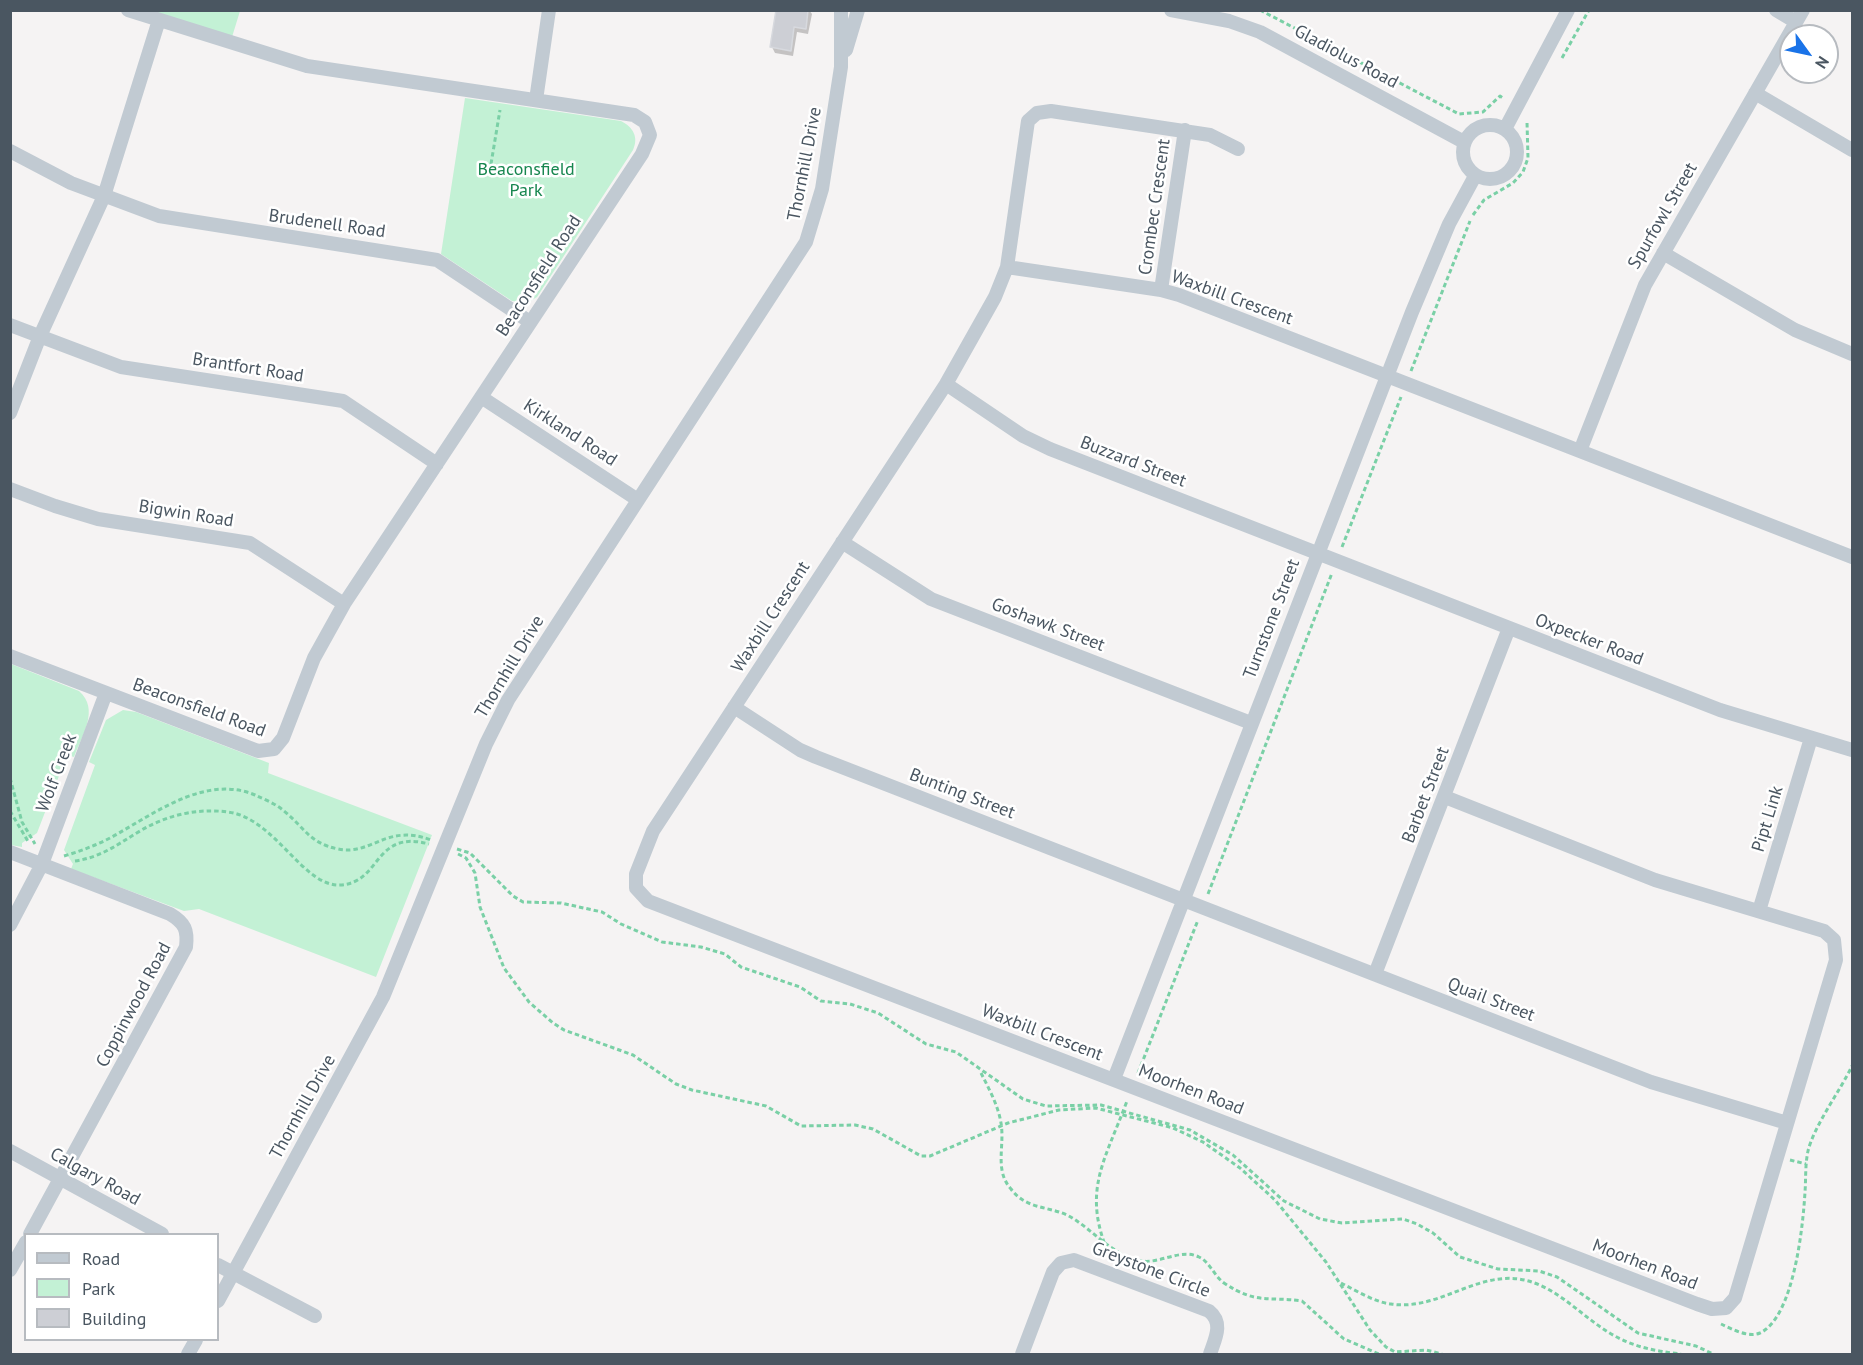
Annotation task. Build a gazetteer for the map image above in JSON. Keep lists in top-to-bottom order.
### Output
{
  "streets": {
    "street": [
      "Gladiolus Road",
      "Thornhill Drive",
      "Crombec Crescent",
      "Spurfowl Street",
      "Brudenell Road",
      "Beaconsfield Road",
      "Waxbill Crescent",
      "Brantfort Road",
      "Kirkland Road",
      "Buzzard Street",
      "Bigwin Road",
      "Turnstone Street",
      "Goshawk Street",
      "Oxpecker Road",
      "Wolf Creek",
      "Bunting Street",
      "Barbet Street",
      "Pipt Link",
      "Quail Street",
      "Coppinwood Road",
      "Moorhen Road",
      "Calgary Road",
      "Greystone Circle"
    ]
  },
  "crossings": [
    ["Gladiolus Road", "Turnstone Street"],
    ["Thornhill Drive", "Kirkland Road"],
    ["Crombec Crescent", "Waxbill Crescent"],
    ["Spurfowl Street", "Waxbill Crescent"],
    ["Brudenell Road", "Beaconsfield Road"],
    ["Beaconsfield Road", "Brantfort Road"],
    ["Beaconsfield Road", "Kirkland Road"],
    ["Beaconsfield Road", "Bigwin Road"],
    ["Beaconsfield Road", "Wolf Creek"],
    ["Waxbill Crescent", "Buzzard Street"],
    ["Waxbill Crescent", "Turnstone Street"],
    ["Waxbill Crescent", "Goshawk Street"],
    ["Waxbill Crescent", "Bunting Street"],
    ["Waxbill Crescent", "Moorhen Road"],
    ["Buzzard Street", "Turnstone Street"],
    ["Buzzard Street", "Oxpecker Road"],
    ["Turnstone Street", "Goshawk Street"],
    ["Turnstone Street", "Oxpecker Road"],
    ["Turnstone Street", "Bunting Street"],
    ["Turnstone Street", "Quail Street"],
    ["Turnstone Street", "Moorhen Road"],
    ["Oxpecker Road", "Barbet Street"],
    ["Oxpecker Road", "Pipt Link"],
    ["Wolf Creek", "Coppinwood Road"],
    ["Bunting Street", "Quail Street"],
    ["Barbet Street", "Quail Street"],
    ["Pipt Link", "Moorhen Road"],
    ["Quail Street", "Moorhen Road"],
    ["Coppinwood Road", "Calgary Road"]
  ],
  "parks": ["Beaconsfield Park"],
  "legend": ["Road", "Park", "Building"],
  "north": "bottom right"
}
